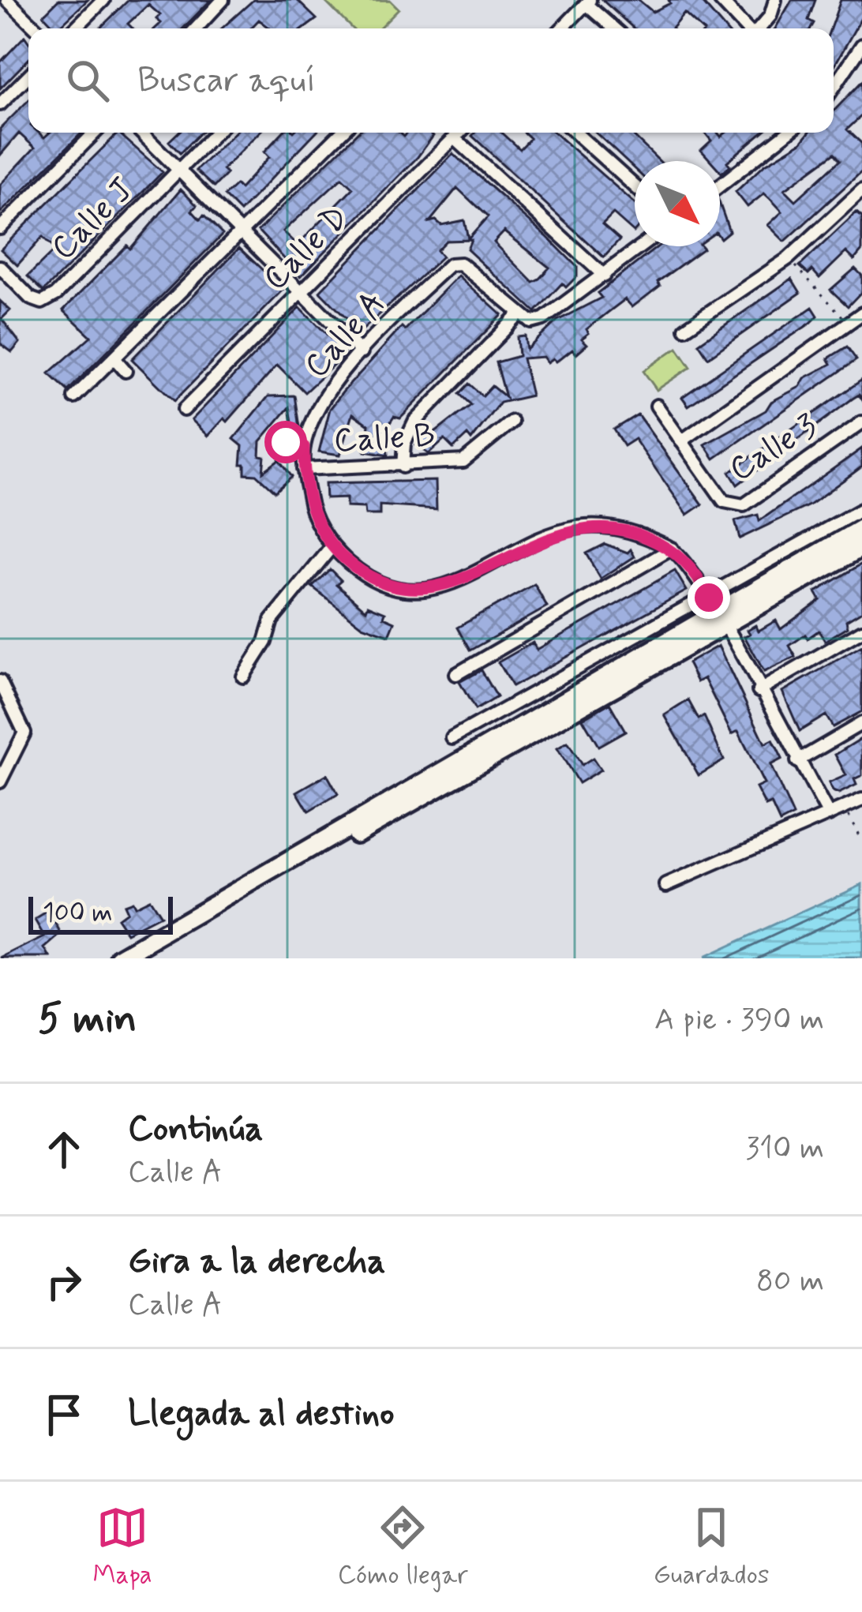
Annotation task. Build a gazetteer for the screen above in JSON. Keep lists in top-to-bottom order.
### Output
{
  "streets": {
    "street": [
      "Calle J",
      "Calle D",
      "Calle A",
      "Calle B",
      "Calle 3"
    ]
  },
  "crossings": [
    ["Calle A", "Calle B"]
  ],
  "scale_bar": "100 m",
  "north": "bottom right",
  "page": {
    "search": "Buscar aquí",
    "scale": "100 m",
    "heading": ["5 min", "A pie · 390 m"],
    "list": [
      ["Continúa", "Calle A", "310 m"],
      ["Gira a la derecha", "Calle A", "80 m"],
      "Llegada al destino"
    ],
    "nav": ["Mapa", "Cómo llegar", "Guardados"]
  }
}
